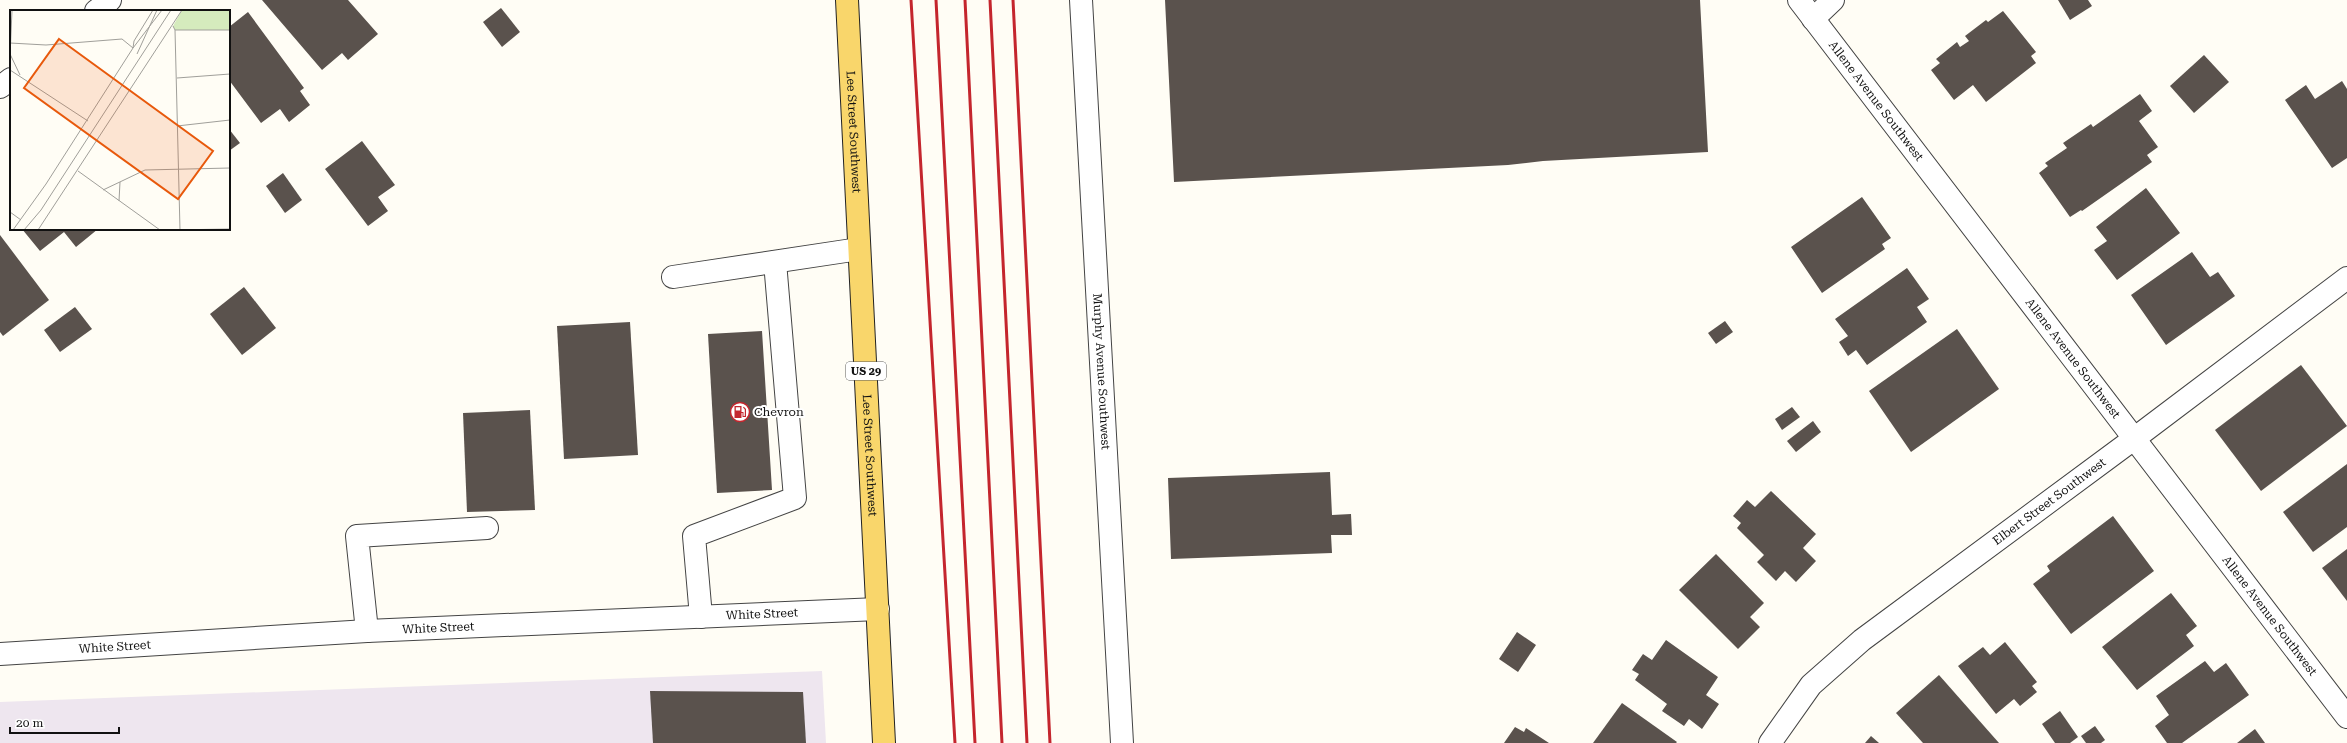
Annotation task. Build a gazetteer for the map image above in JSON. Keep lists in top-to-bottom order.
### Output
{
  "streets": {
    "main road": ["Lee Street Southwest", "US 29"],
    "street": [
      "Allene Avenue Southwest",
      "Murphy Avenue Southwest",
      "Elbert Street Southwest",
      "White Street"
    ]
  },
  "crossings": [
    ["Allene Avenue Southwest", "Elbert Street Southwest"],
    ["Lee Street Southwest", "White Street"]
  ],
  "places": {
    "fuel station": ["Chevron"]
  },
  "scale_bar": "20 m"
}
